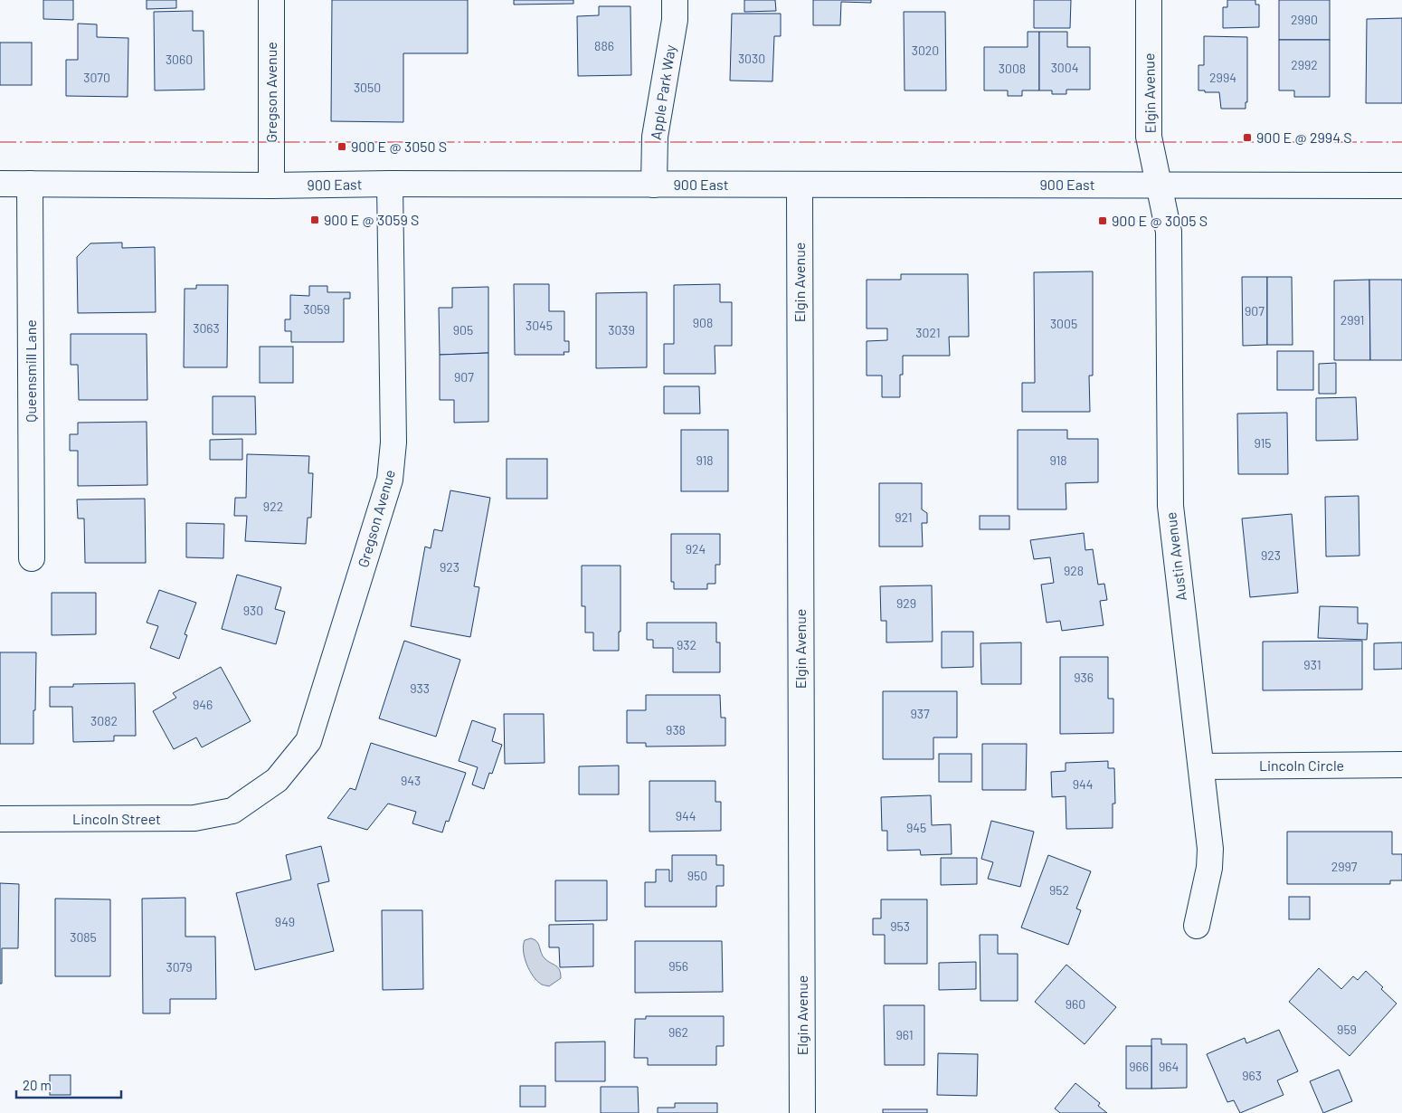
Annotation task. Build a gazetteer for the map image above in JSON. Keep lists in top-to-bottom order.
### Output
{
  "streets": {
    "street": [
      "Gregson Avenue",
      "Apple Park Way",
      "Elgin Avenue",
      "900 East",
      "Queensmill Lane",
      "Austin Avenue",
      "Lincoln Circle",
      "Lincoln Street"
    ]
  },
  "crossings": [
    ["Gregson Avenue", "900 East"],
    ["Gregson Avenue", "Lincoln Street"],
    ["Apple Park Way", "900 East"],
    ["Elgin Avenue", "900 East"],
    ["Elgin Avenue", "Austin Avenue"],
    ["900 East", "Queensmill Lane"],
    ["900 East", "Austin Avenue"],
    ["Austin Avenue", "Lincoln Circle"]
  ],
  "places": {
    "transit": [
      "900 E @ 2994 S",
      "900 E @ 3050 S",
      "900 E @ 3059 S",
      "900 E @ 3005 S"
    ]
  },
  "house_numbers": [
    "2990",
    "886",
    "3020",
    "3030",
    "3060",
    "2992",
    "3004",
    "3008",
    "3070",
    "2994",
    "3050",
    "3059",
    "907",
    "2991",
    "908",
    "3005",
    "3045",
    "3063",
    "905",
    "3039",
    "3021",
    "907",
    "915",
    "918",
    "918",
    "922",
    "921",
    "924",
    "923",
    "923",
    "928",
    "929",
    "930",
    "932",
    "931",
    "936",
    "933",
    "946",
    "937",
    "3082",
    "938",
    "943",
    "944",
    "944",
    "945",
    "2997",
    "950",
    "952",
    "949",
    "953",
    "3085",
    "956",
    "3079",
    "960",
    "959",
    "962",
    "961",
    "966",
    "964",
    "963"
  ],
  "scale_bar": "20 m"
}
